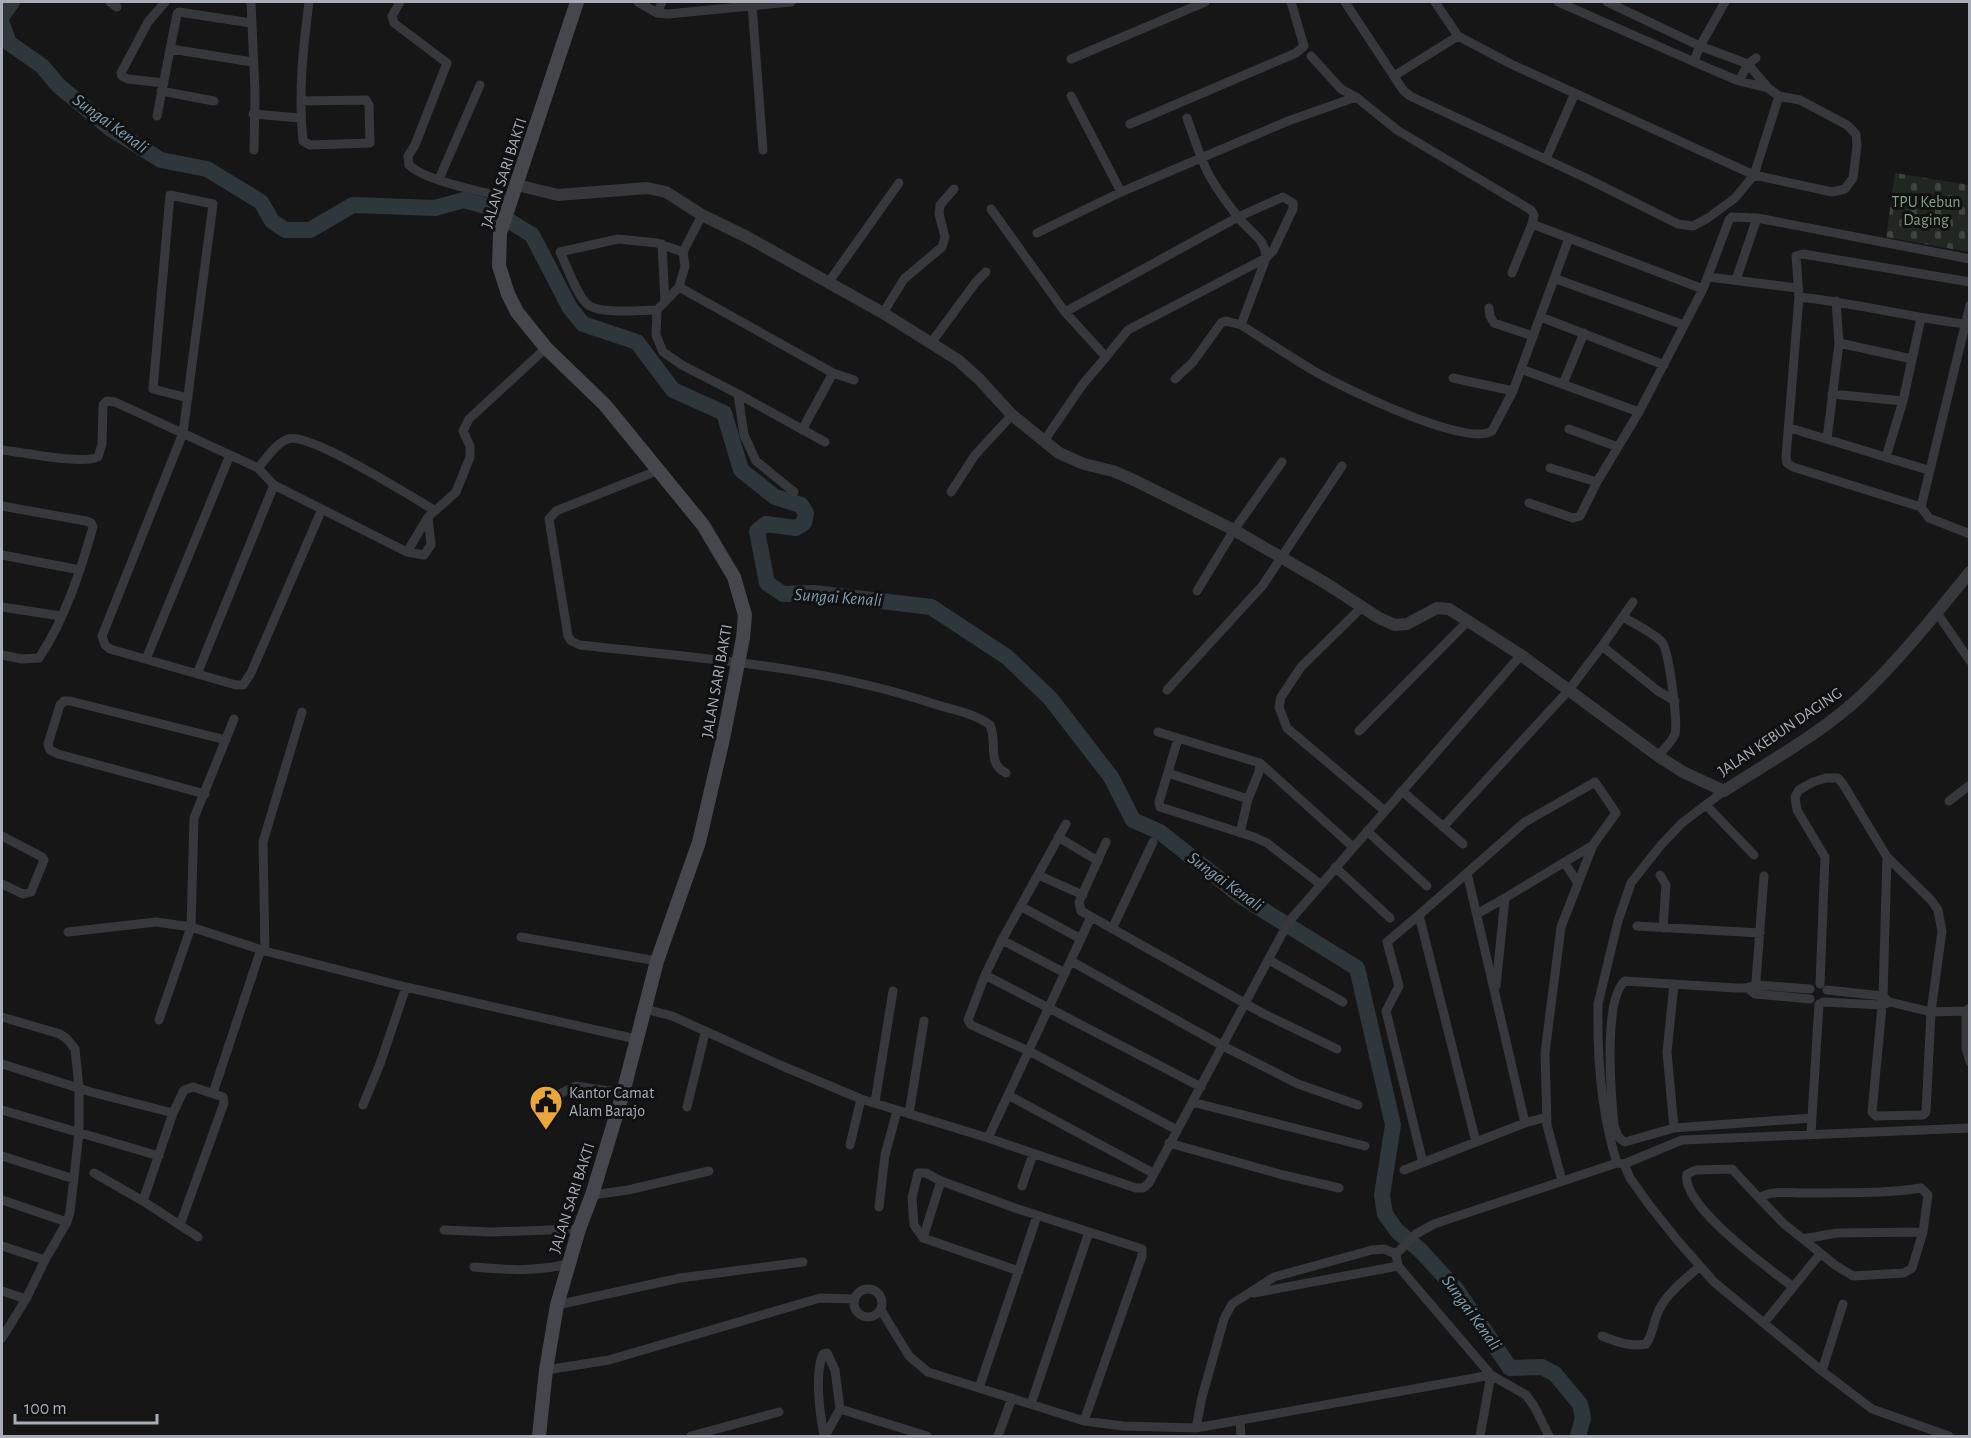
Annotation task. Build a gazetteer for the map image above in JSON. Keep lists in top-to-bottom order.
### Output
{
  "streets": {
    "main road": ["JALAN SARI BAKTI"],
    "street": ["JALAN KEBUN DAGING"]
  },
  "water": ["Sungai Kenali"],
  "parks": ["TPU Kebun Daging"],
  "places": {
    "public building": ["Kantor Camat Alam Barajo"]
  },
  "scale_bar": "100 m"
}
